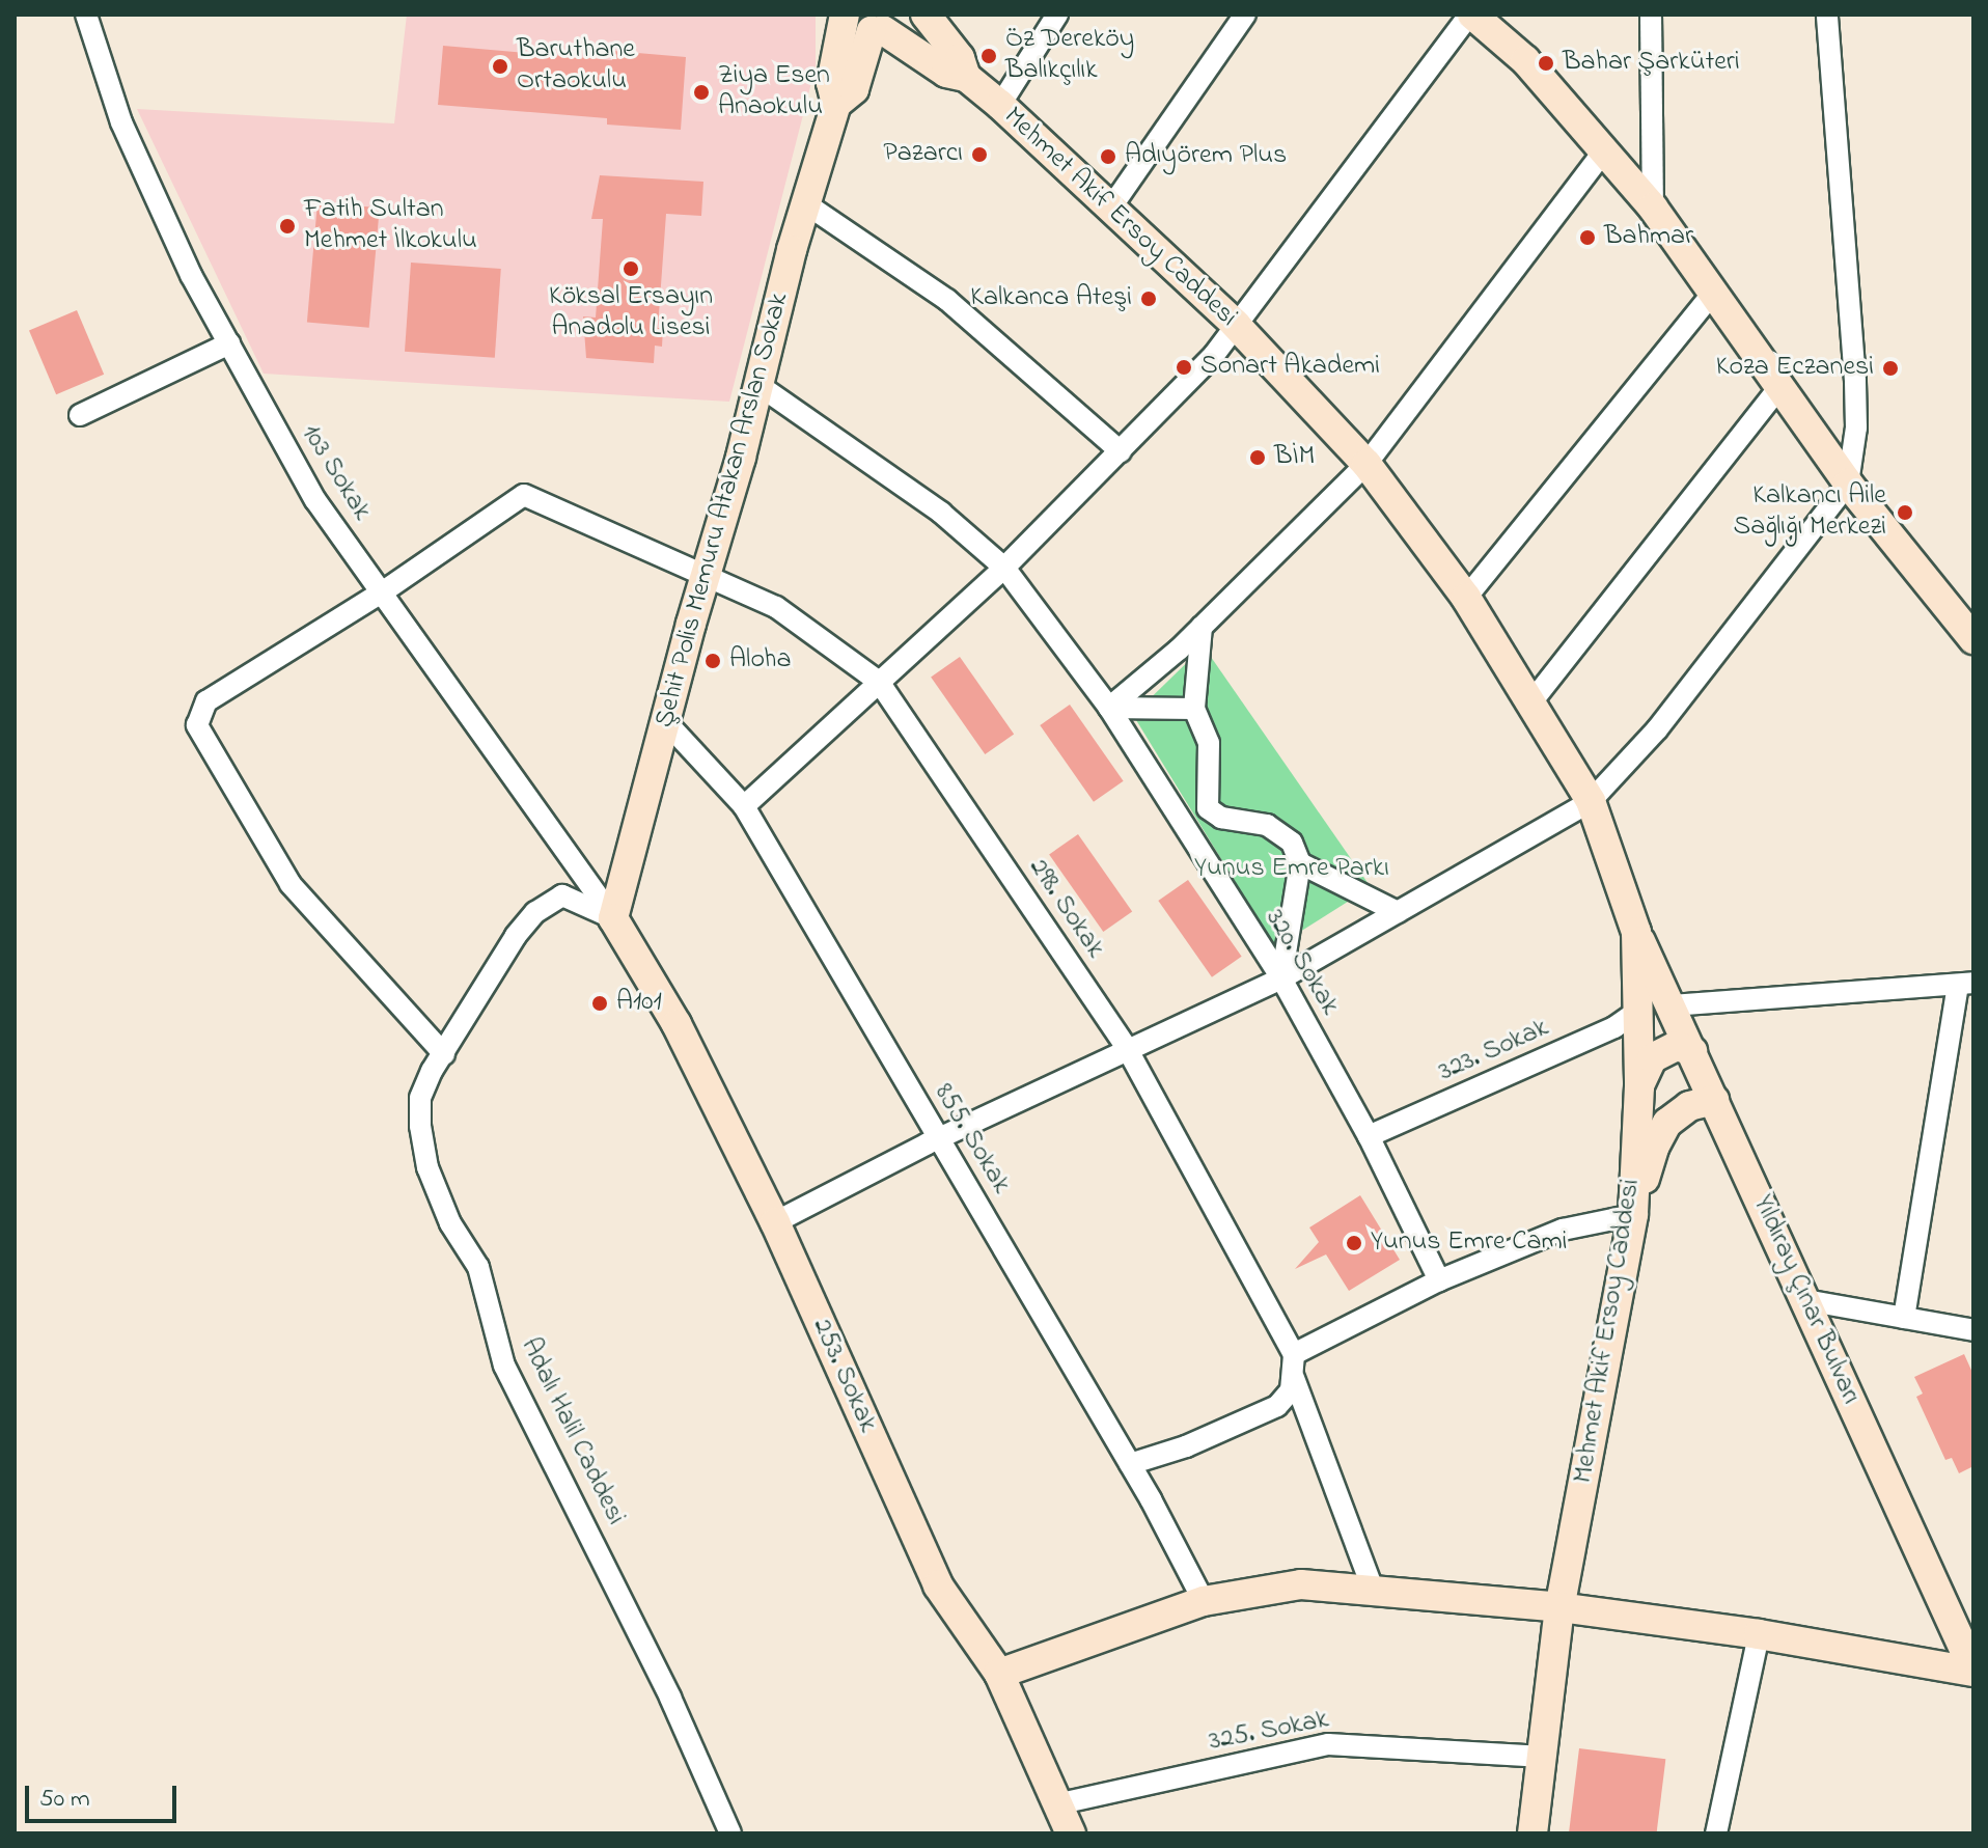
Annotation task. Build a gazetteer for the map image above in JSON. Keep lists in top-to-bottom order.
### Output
{
  "streets": {
    "street": [
      "Mehmet Akif Ersoy Caddesi",
      "103 Sokak",
      "Şehit Polis Memuru Atakan Arslan Sokak",
      "298. Sokak",
      "320. Sokak",
      "323. Sokak",
      "855. Sokak",
      "Yıldıray Çınar Bulvarı",
      "253. Sokak",
      "Adalı Halil Caddesi",
      "325. Sokak"
    ]
  },
  "crossings": [
    ["Mehmet Akif Ersoy Caddesi", "323. Sokak"],
    ["Mehmet Akif Ersoy Caddesi", "Yıldıray Çınar Bulvarı"],
    ["Mehmet Akif Ersoy Caddesi", "325. Sokak"],
    ["103 Sokak", "Şehit Polis Memuru Atakan Arslan Sokak"],
    ["103 Sokak", "298. Sokak"],
    ["103 Sokak", "253. Sokak"],
    ["103 Sokak", "Adalı Halil Caddesi"],
    ["Şehit Polis Memuru Atakan Arslan Sokak", "298. Sokak"],
    ["Şehit Polis Memuru Atakan Arslan Sokak", "320. Sokak"],
    ["Şehit Polis Memuru Atakan Arslan Sokak", "855. Sokak"],
    ["Şehit Polis Memuru Atakan Arslan Sokak", "253. Sokak"],
    ["Şehit Polis Memuru Atakan Arslan Sokak", "Adalı Halil Caddesi"],
    ["320. Sokak", "323. Sokak"],
    ["253. Sokak", "Adalı Halil Caddesi"],
    ["253. Sokak", "325. Sokak"]
  ],
  "parks": ["Yunus Emre Parkı"],
  "places": [
    "Öz Dereköy Balıkçılık",
    "Bahar Şarküteri",
    "Baruthane Ortaokulu",
    "Ziya Esen Anaokulu",
    "Pazarcı",
    "Adıyörem Plus",
    "Fatih Sultan Mehmet İlkokulu",
    "Bahmar",
    "Köksal Ersayın Anadolu Lisesi",
    "Kalkanca Ateşi",
    "Sonart Akademi",
    "Koza Eczanesi",
    "BİM",
    "Kalkancı Aile Sağlığı Merkezi",
    "Aloha",
    "A101",
    "Yunus Emre Cami"
  ],
  "scale_bar": "50 m"
}
